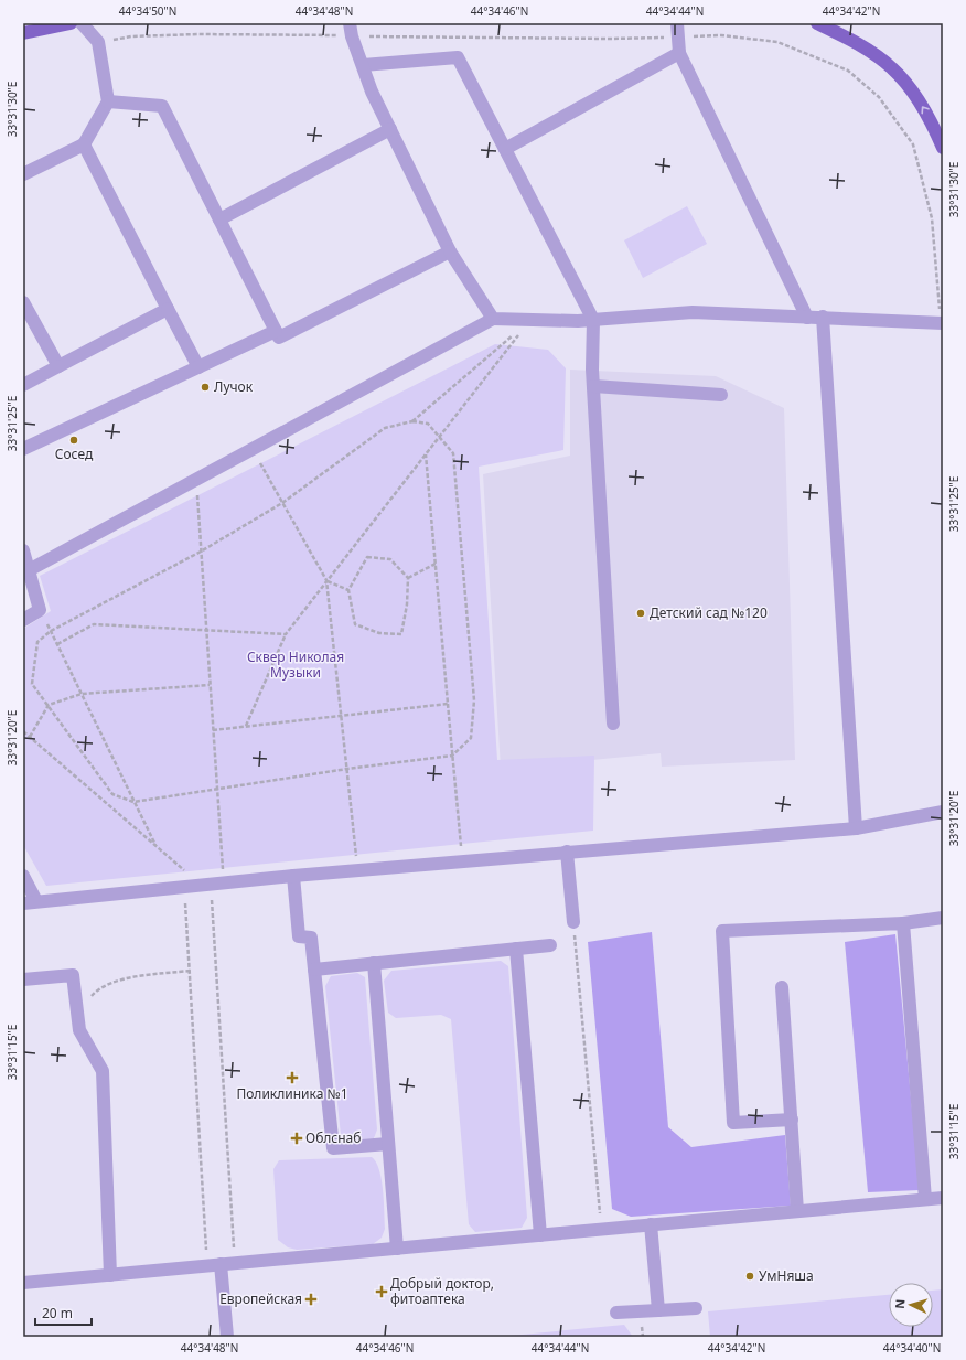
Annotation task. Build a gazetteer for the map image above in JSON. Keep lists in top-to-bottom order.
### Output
{
  "parks": ["Сквер Николая Музыки"],
  "places": {
    "other": [
      "Лучок",
      "Сосед",
      "Детский сад №120",
      "УмНяша"
    ],
    "health": [
      "Поликлиника №1",
      "Облснаб",
      "Добрый доктор, фитоаптека",
      "Европейская"
    ]
  },
  "scale_bar": "20 m",
  "north": "left",
  "coordinates": [
    "44°34'50\"N",
    "44°34'48\"N",
    "44°34'46\"N",
    "44°34'44\"N",
    "44°34'42\"N",
    "33°31'30\"E",
    "33°31'25\"E",
    "33°31'20\"E",
    "33°31'15\"E",
    "44°34'40\"N"
  ]
}
